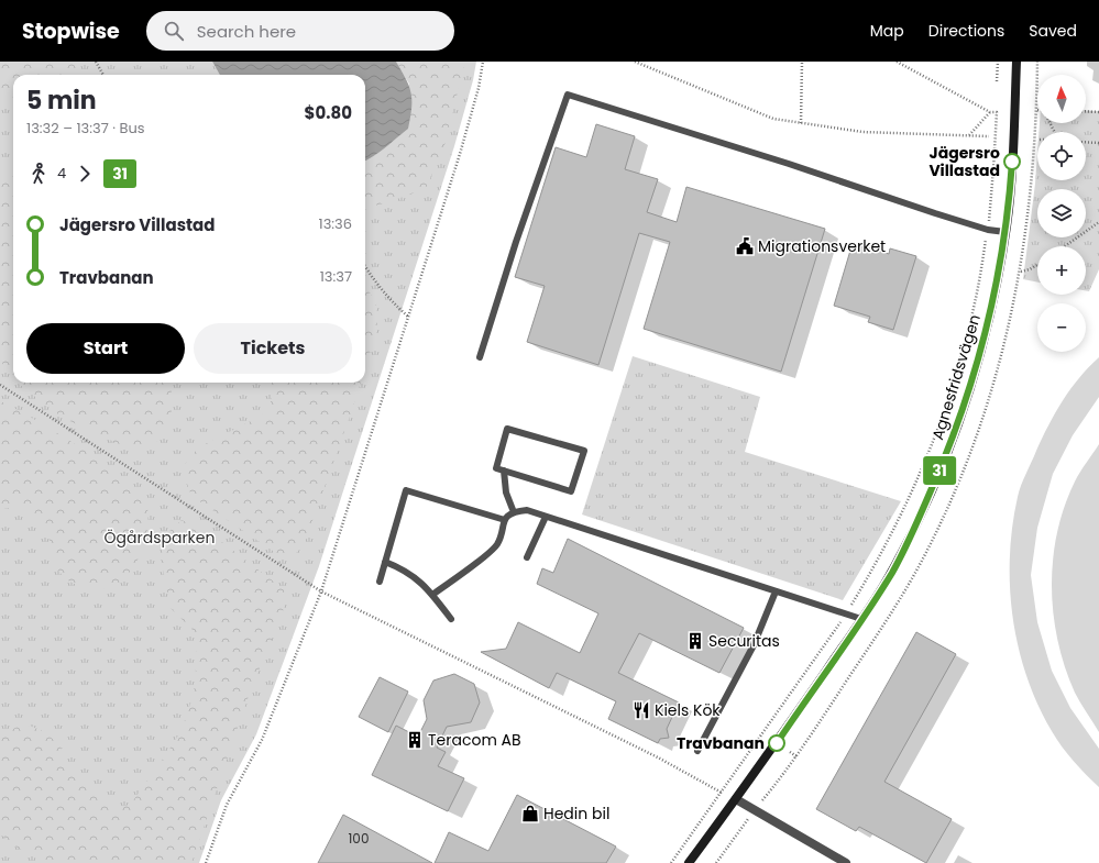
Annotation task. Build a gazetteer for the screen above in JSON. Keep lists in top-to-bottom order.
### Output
{
  "streets": {
    "main road": ["Agnesfridsvägen"]
  },
  "parks": ["Ögårdsparken"],
  "places": {
    "other": ["Jägersro Villastad", "Travbanan"],
    "public building": ["Migrationsverket"],
    "building": ["Securitas", "Teracom AB"],
    "restaurant": ["Kiels Kök"],
    "shop": ["Hedin bil"]
  },
  "lines": ["bus line 31"],
  "house_numbers": ["100"],
  "north": "top",
  "page": {
    "header": "Stopwise",
    "search": "Search here",
    "nav": ["Map", "Directions", "Saved"],
    "on_map": "31",
    "map_buttons": ["+", "−"],
    "heading": ["5 min", "13:32 – 13:37 · Bus", "$0.80"],
    "legs": ["4", "31"],
    "list": [
      {
        "name": "Jägersro Villastad",
        "value": "13:36"
      },
      {
        "name": "Travbanan",
        "value": "13:37"
      }
    ],
    "buttons": ["Start", "Tickets"]
  }
}
